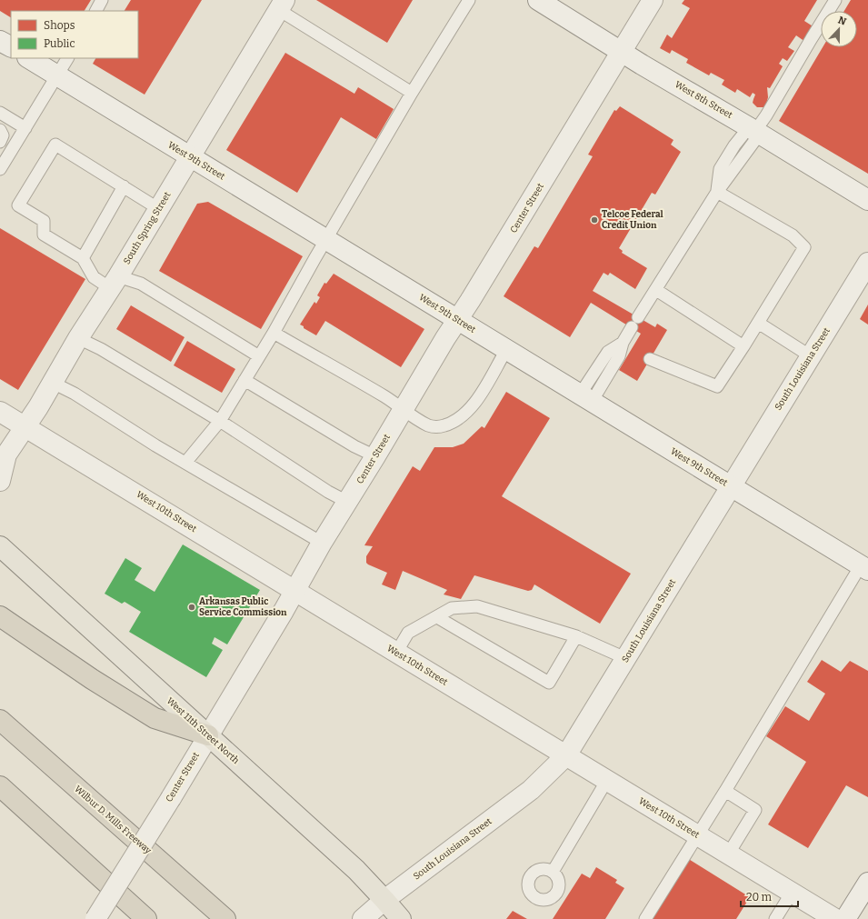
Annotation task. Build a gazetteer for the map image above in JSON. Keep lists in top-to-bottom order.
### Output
{
  "streets": {
    "highway": ["Wilbur D. Mills Freeway"],
    "main road": ["West 11th Street North"],
    "street": [
      "West 8th Street",
      "West 9th Street",
      "Center Street",
      "South Spring Street",
      "South Louisiana Street",
      "West 10th Street"
    ]
  },
  "crossings": [
    ["West 8th Street", "Center Street"],
    ["West 9th Street", "Center Street"],
    ["West 9th Street", "South Spring Street"],
    ["West 9th Street", "South Louisiana Street"],
    ["Center Street", "West 10th Street"],
    ["Center Street", "West 11th Street North"],
    ["South Spring Street", "West 10th Street"],
    ["South Louisiana Street", "West 10th Street"],
    ["South Louisiana Street", "West 11th Street North"]
  ],
  "places": ["Telcoe Federal Credit Union", "Arkansas Public Service Commission"],
  "legend": ["Shops", "Public"],
  "scale_bar": "20 m",
  "north": "top"
}
